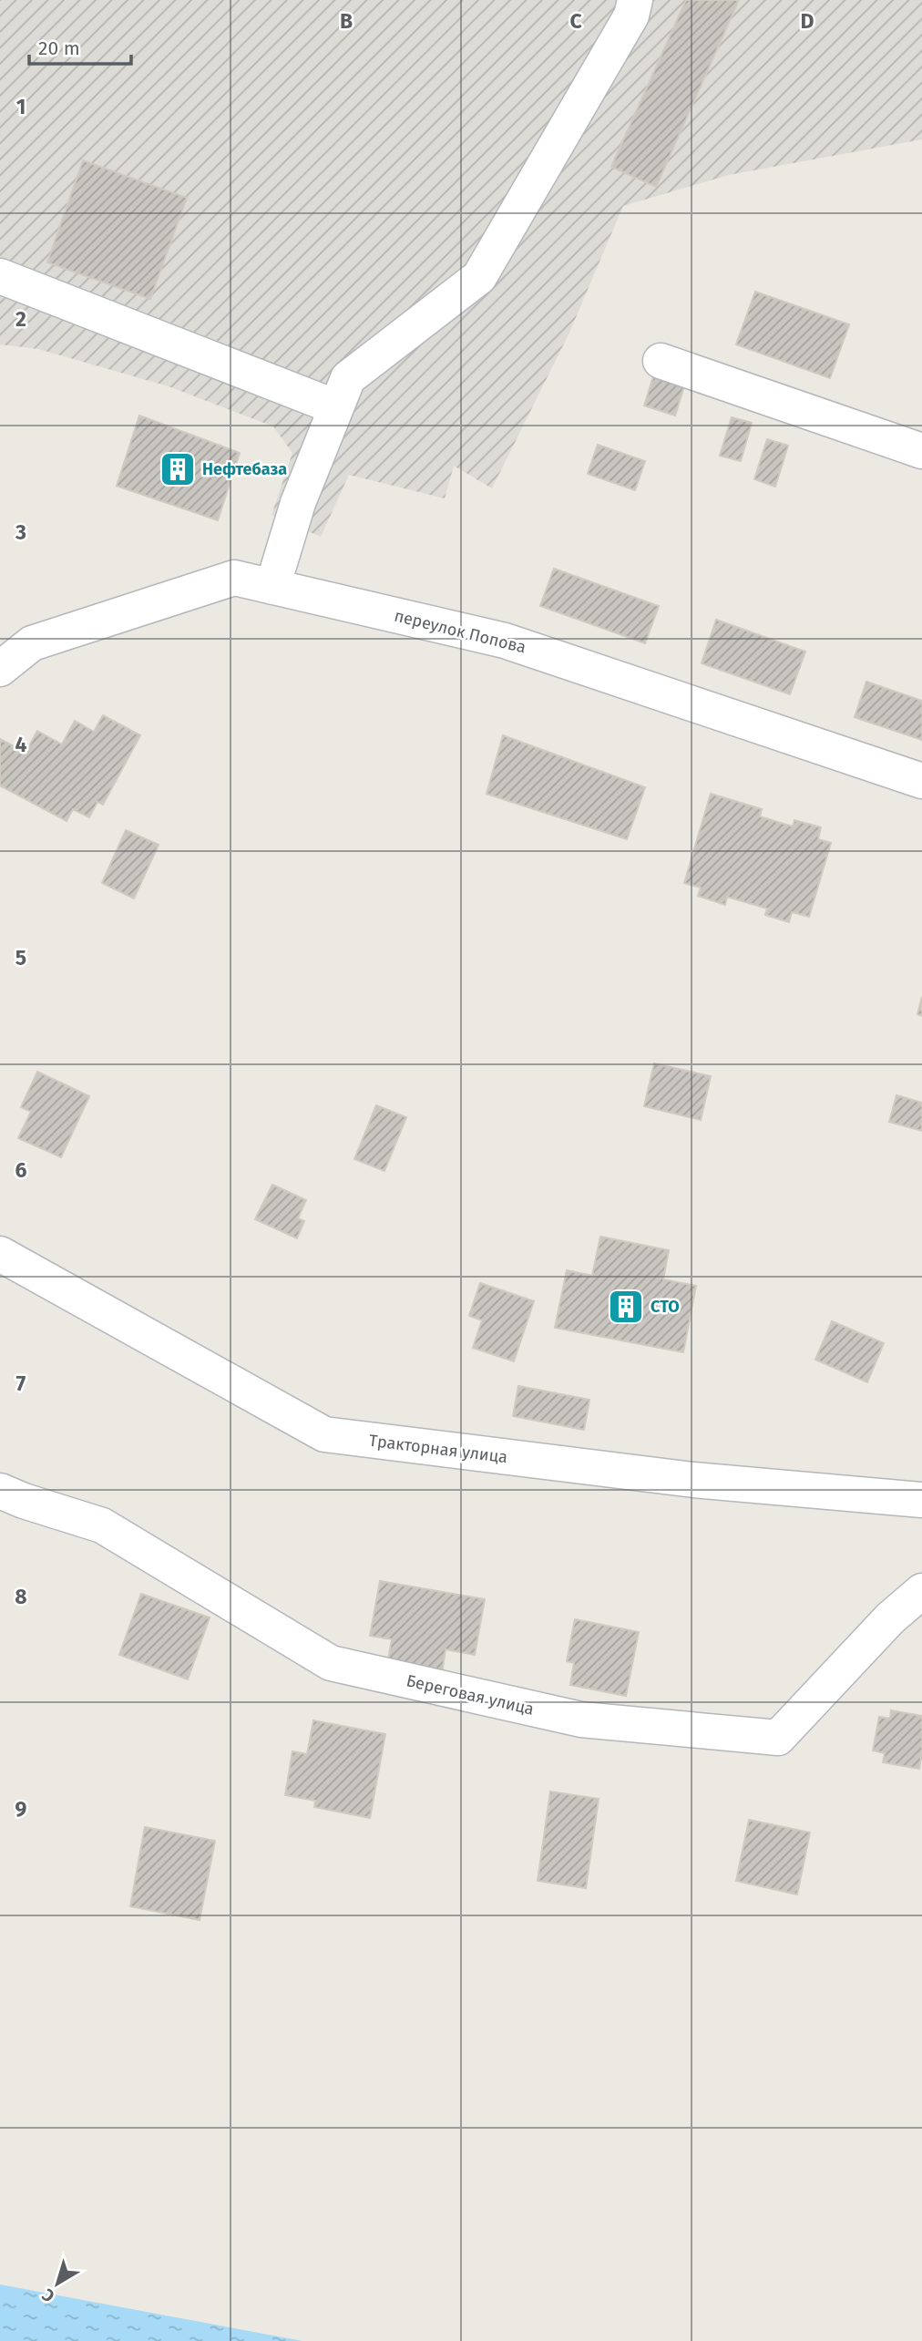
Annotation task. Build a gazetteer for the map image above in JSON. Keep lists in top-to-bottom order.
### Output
{
  "streets": {
    "street": ["переулок Попова", "Тракторная улица", "Береговая улица"]
  },
  "places": {
    "building": ["Нефтебаза", "СТО"]
  },
  "scale_bar": "20 m",
  "north": "bottom left",
  "grid": {
    "columns": ["B", "C", "D"],
    "rows": [
      "1",
      "2",
      "3",
      "4",
      "5",
      "6",
      "7",
      "8",
      "9"
    ]
  }
}
